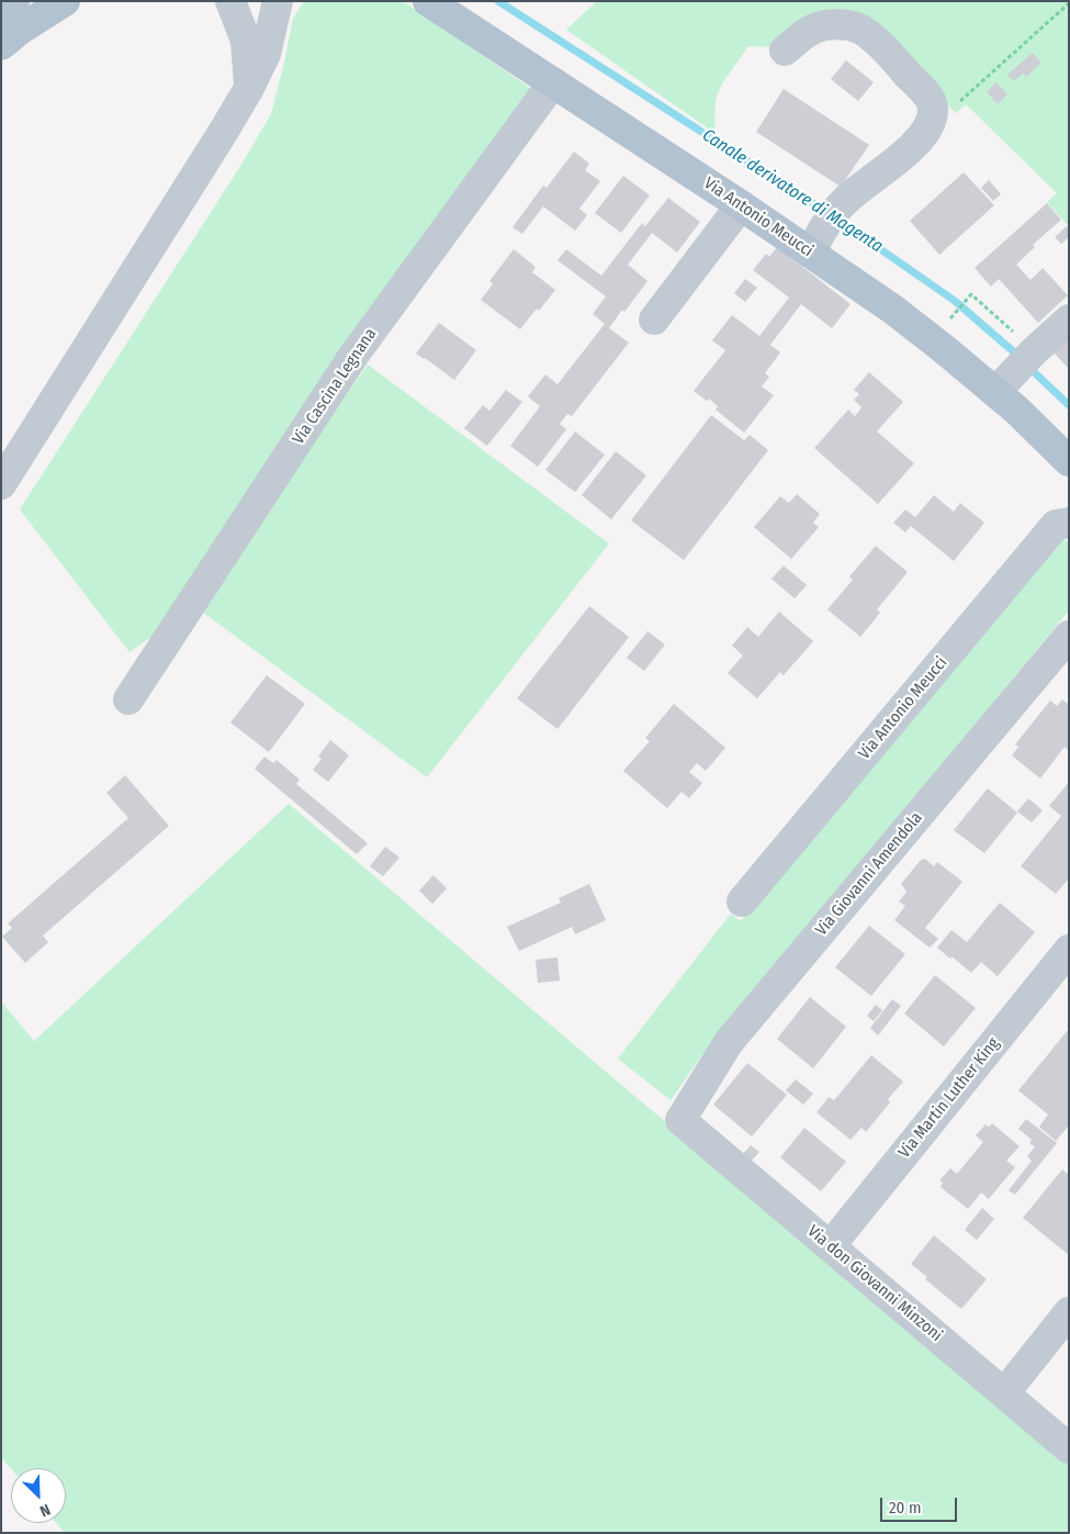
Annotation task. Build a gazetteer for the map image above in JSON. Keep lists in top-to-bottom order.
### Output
{
  "streets": {
    "main road": ["Via Antonio Meucci"],
    "street": [
      "Via Cascina Legnana",
      "Via Giovanni Amendola",
      "Via Martin Luther King",
      "Via don Giovanni Minzoni"
    ]
  },
  "crossings": [
    ["Via Antonio Meucci", "Via Cascina Legnana"],
    ["Via Giovanni Amendola", "Via don Giovanni Minzoni"],
    ["Via Martin Luther King", "Via don Giovanni Minzoni"]
  ],
  "water": ["Canale derivatore di Magenta"],
  "scale_bar": "20 m",
  "north": "bottom right"
}
